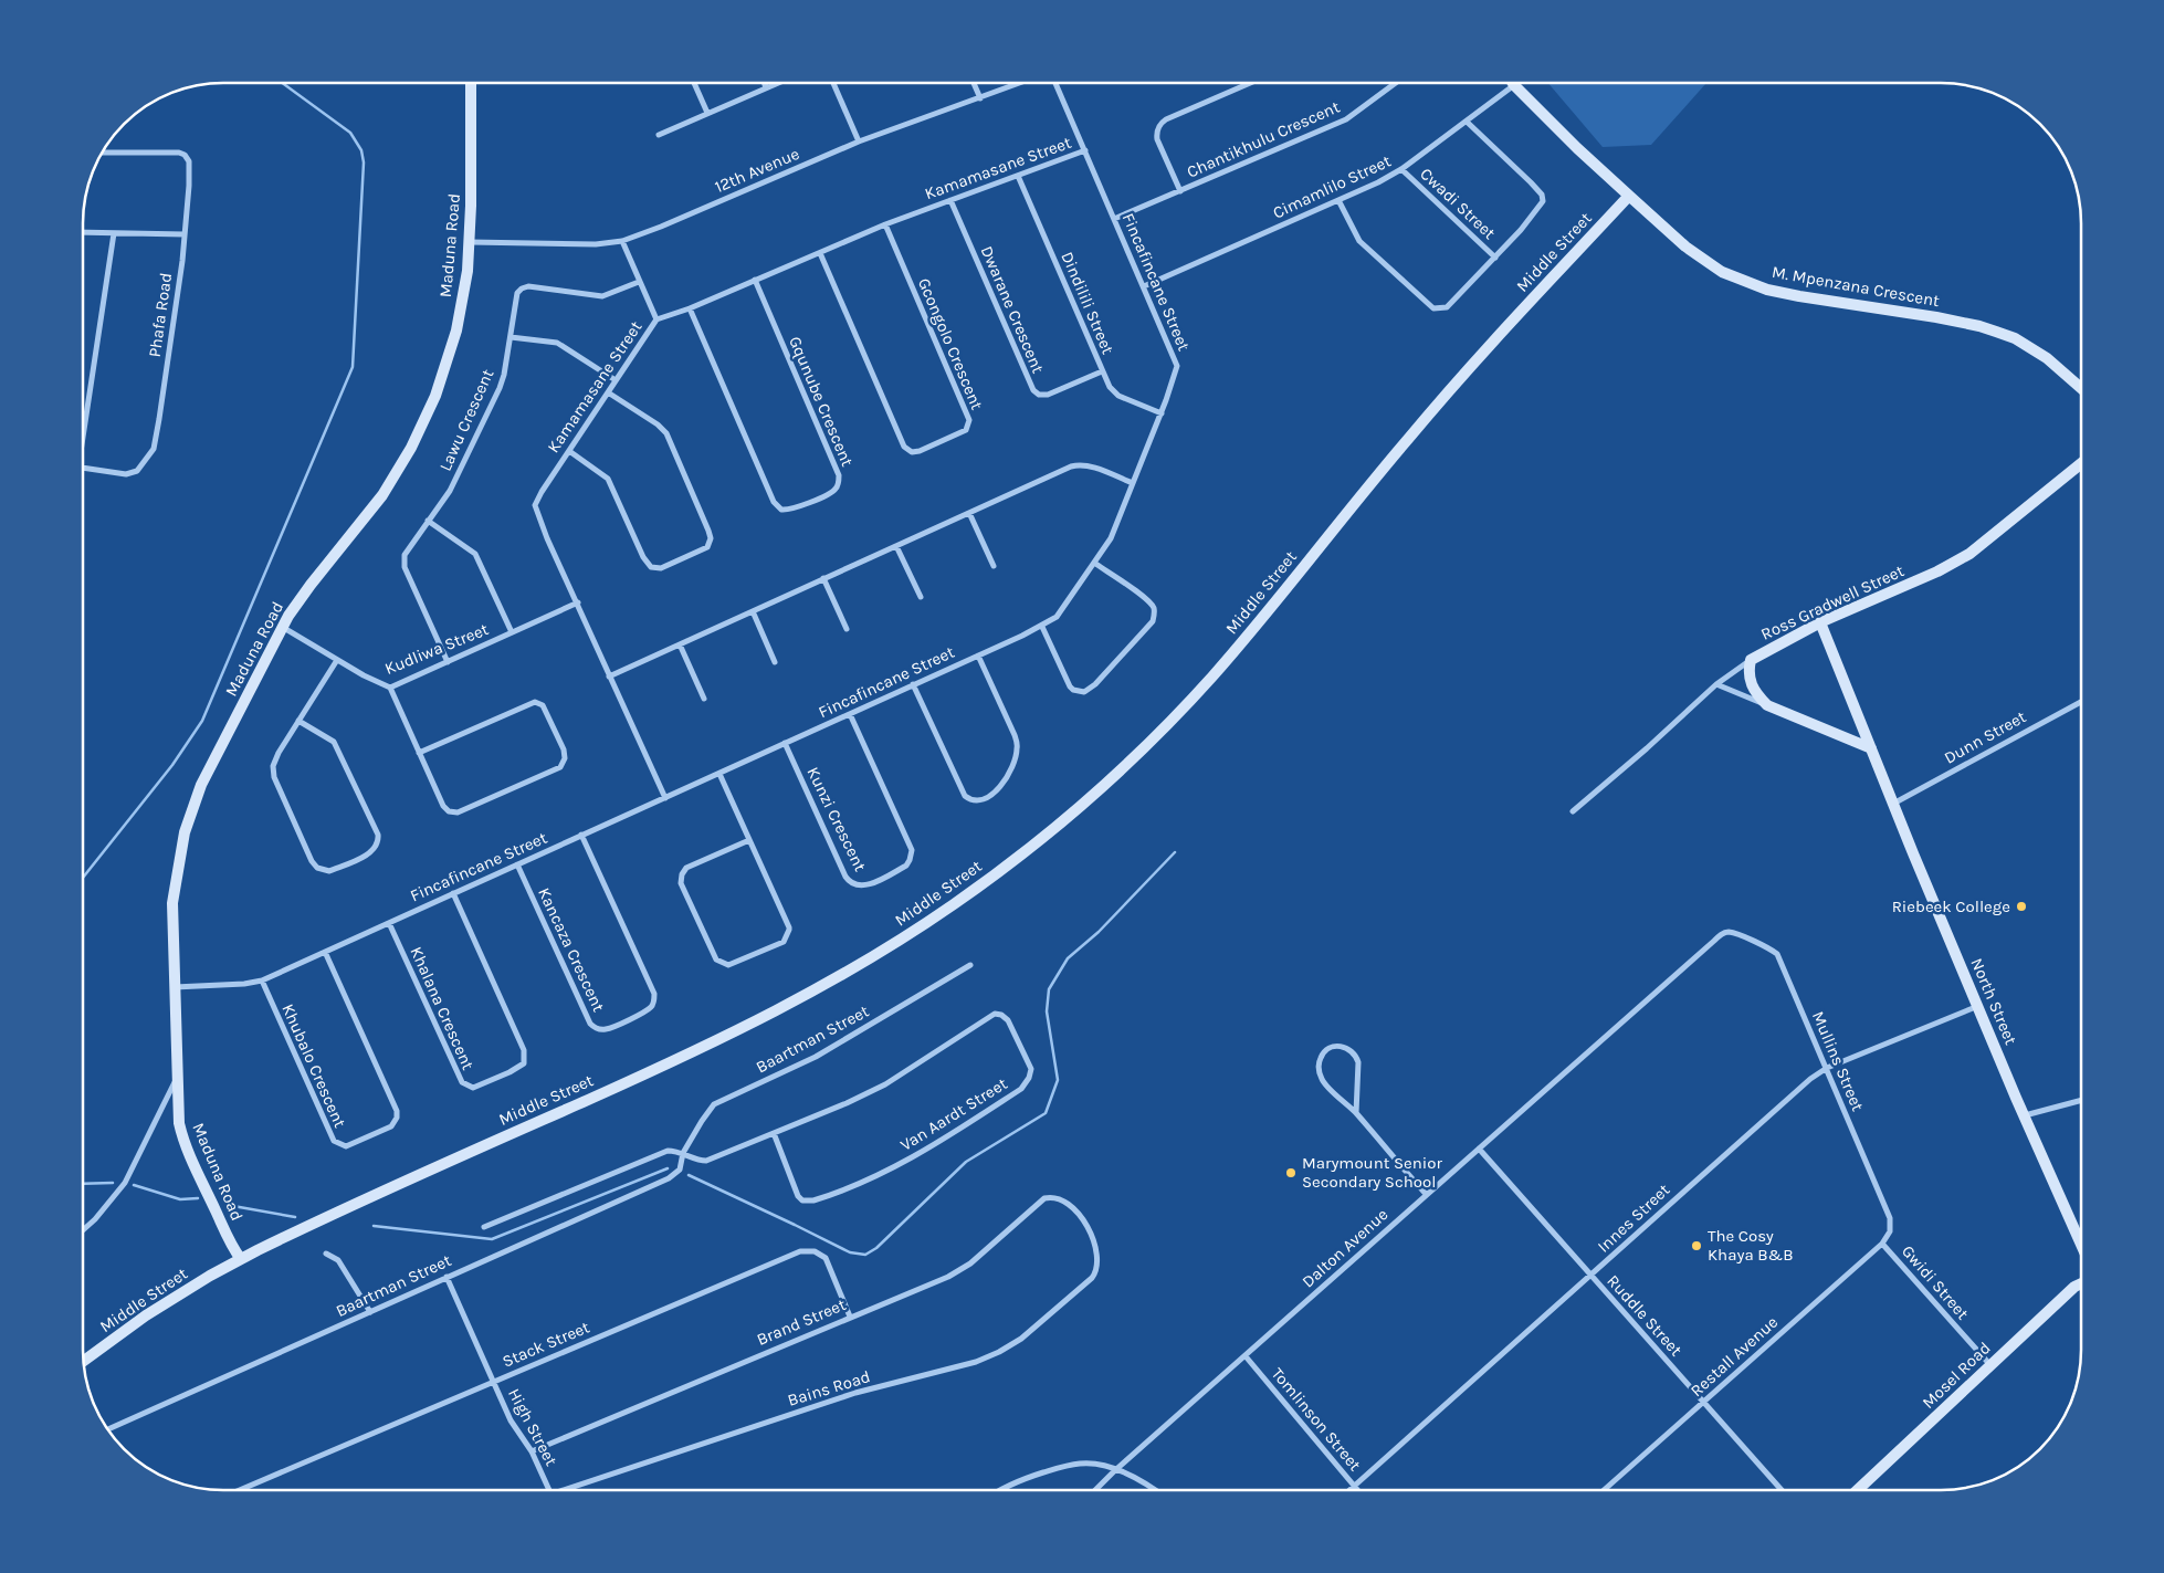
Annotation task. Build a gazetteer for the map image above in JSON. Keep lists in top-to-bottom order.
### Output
{
  "streets": {
    "street": [
      "Chantikhulu Crescent",
      "Kamamasane Street",
      "12th Avenue",
      "Cimamlilo Street",
      "Cwadi Street",
      "Maduna Road",
      "Middle Street",
      "Fincafincane Street",
      "M. Mpenzana Crescent",
      "Dindilili Street",
      "Dwarane Crescent",
      "Phafa Road",
      "Gcongolo Crescent",
      "Gqunube Crescent",
      "Lawu Crescent",
      "Ross Gradwell Street",
      "Kudliwa Street",
      "Dunn Street",
      "Kunzi Crescent",
      "Kancaza Crescent",
      "North Street",
      "Khalana Crescent",
      "Baartman Street",
      "Mullins Street",
      "Khubalo Crescent",
      "Van Aardt Street",
      "Innes Street",
      "Dalton Avenue",
      "Gwidi Street",
      "Ruddle Street",
      "Brand Street",
      "Stack Street",
      "Restall Avenue",
      "Mosel Road",
      "Bains Road",
      "Tomlinson Street",
      "High Street"
    ]
  },
  "crossings": [
    ["Chantikhulu Crescent", "Fincafincane Street"],
    ["Kamamasane Street", "Fincafincane Street"],
    ["Kamamasane Street", "Dindilili Street"],
    ["Kamamasane Street", "Dwarane Crescent"],
    ["Kamamasane Street", "Gcongolo Crescent"],
    ["Kamamasane Street", "Gqunube Crescent"],
    ["Kamamasane Street", "Kudliwa Street"],
    ["12th Avenue", "Maduna Road"],
    ["Cimamlilo Street", "Cwadi Street"],
    ["Cimamlilo Street", "Fincafincane Street"],
    ["Cimamlilo Street", "M. Mpenzana Crescent"],
    ["Maduna Road", "Middle Street"],
    ["Maduna Road", "Fincafincane Street"],
    ["Maduna Road", "Kudliwa Street"],
    ["Middle Street", "M. Mpenzana Crescent"],
    ["Fincafincane Street", "Dindilili Street"],
    ["Fincafincane Street", "Kunzi Crescent"],
    ["Fincafincane Street", "Kancaza Crescent"],
    ["Fincafincane Street", "Khalana Crescent"],
    ["Fincafincane Street", "Khubalo Crescent"],
    ["Dindilili Street", "Dwarane Crescent"],
    ["Lawu Crescent", "Kudliwa Street"],
    ["Ross Gradwell Street", "North Street"],
    ["Dunn Street", "North Street"],
    ["North Street", "Innes Street"],
    ["Baartman Street", "Van Aardt Street"],
    ["Baartman Street", "High Street"],
    ["Mullins Street", "Innes Street"],
    ["Mullins Street", "Dalton Avenue"],
    ["Mullins Street", "Restall Avenue"],
    ["Innes Street", "Ruddle Street"],
    ["Innes Street", "Tomlinson Street"],
    ["Dalton Avenue", "Ruddle Street"],
    ["Dalton Avenue", "Tomlinson Street"],
    ["Gwidi Street", "Restall Avenue"],
    ["Gwidi Street", "Mosel Road"],
    ["Ruddle Street", "Restall Avenue"],
    ["Brand Street", "Stack Street"],
    ["Brand Street", "Bains Road"],
    ["Brand Street", "High Street"],
    ["Stack Street", "High Street"]
  ],
  "places": ["Riebeek College", "Marymount Senior Secondary School", "The Cosy Khaya B&B"]
}
